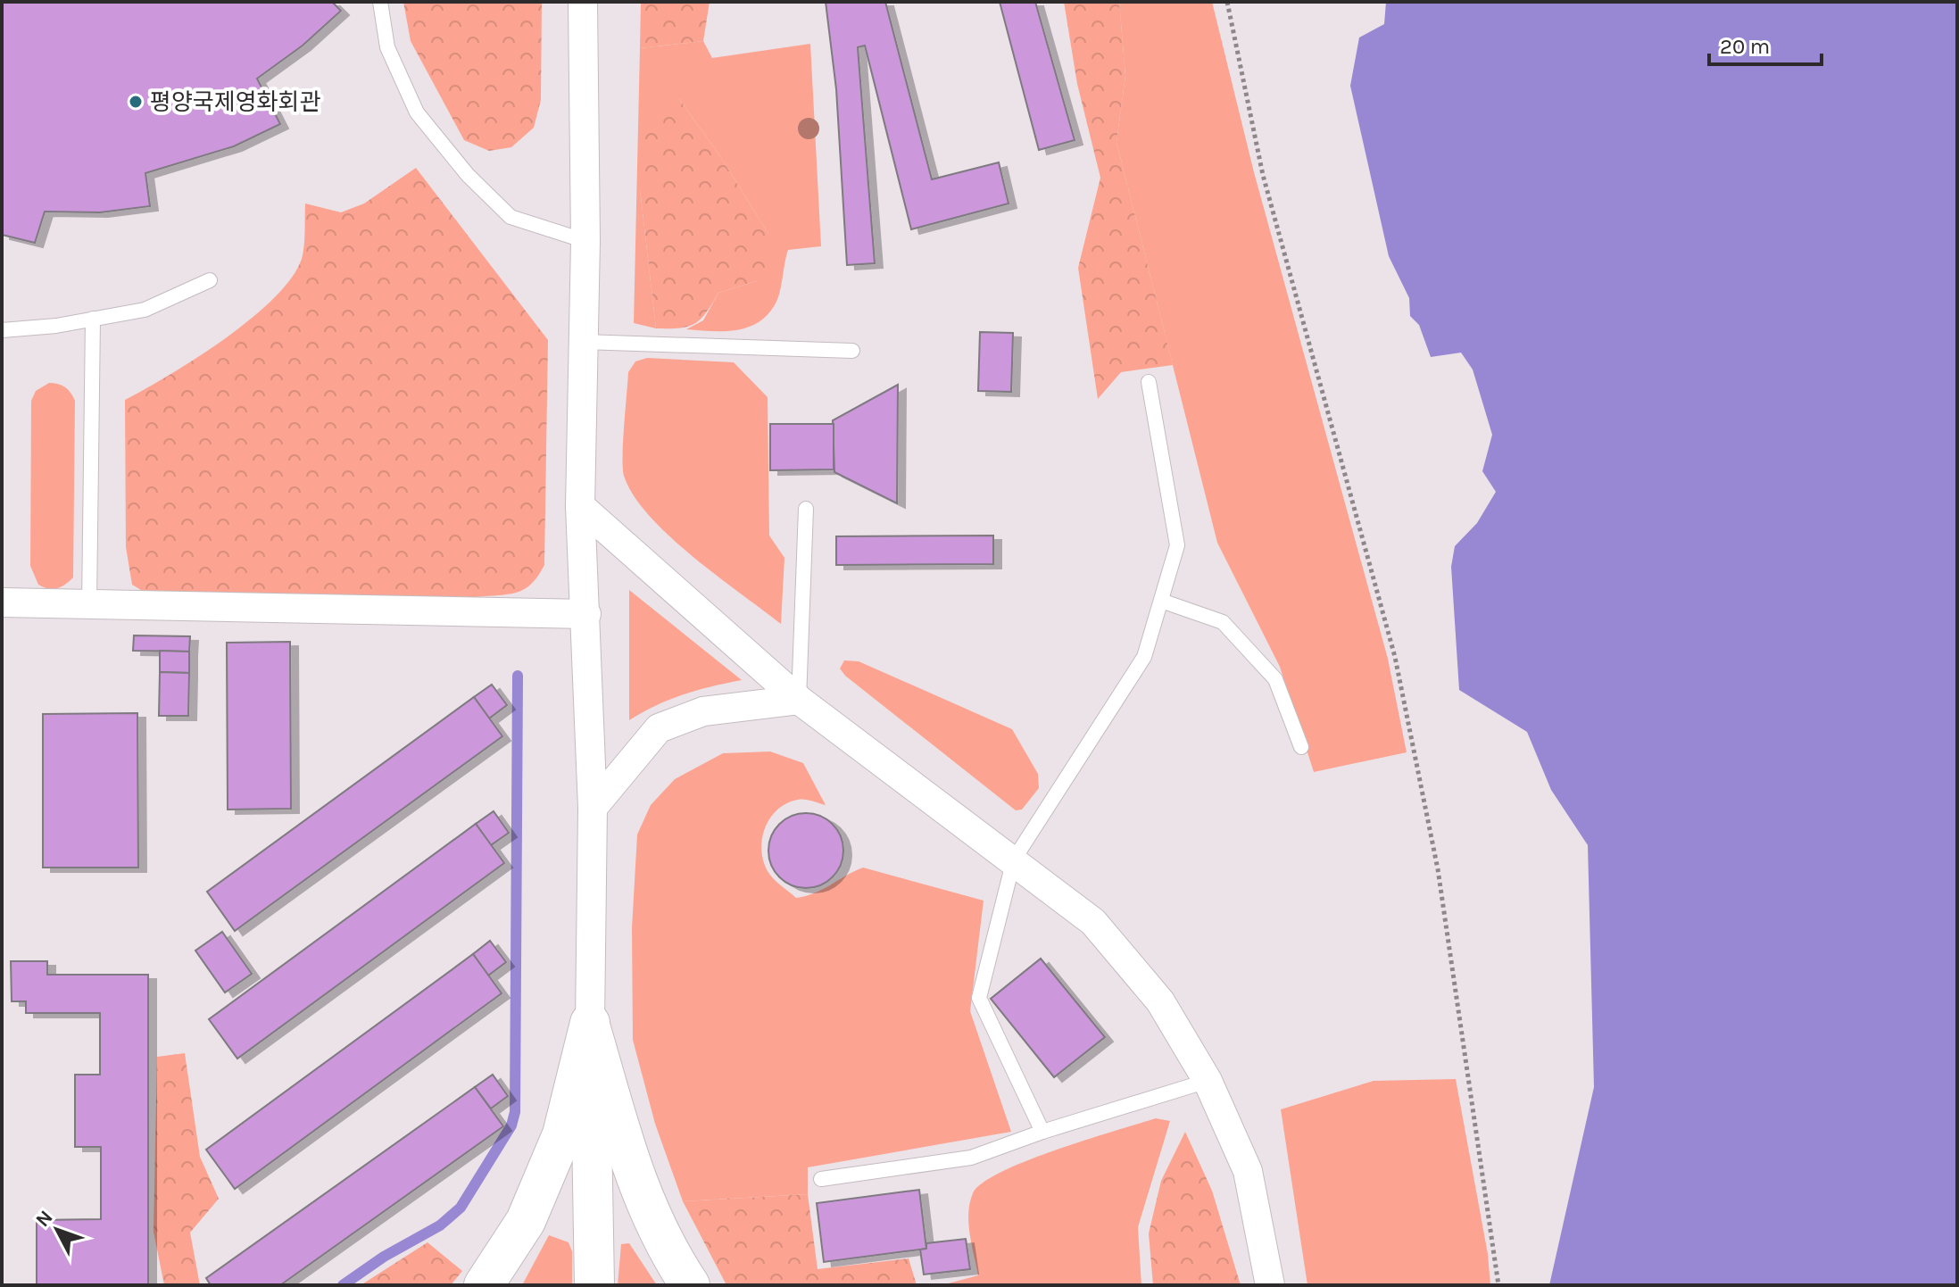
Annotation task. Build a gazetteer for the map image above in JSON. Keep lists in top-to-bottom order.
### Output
{
  "places": ["평양국제영화회관"],
  "scale_bar": "20 m",
  "north": "top left"
}
